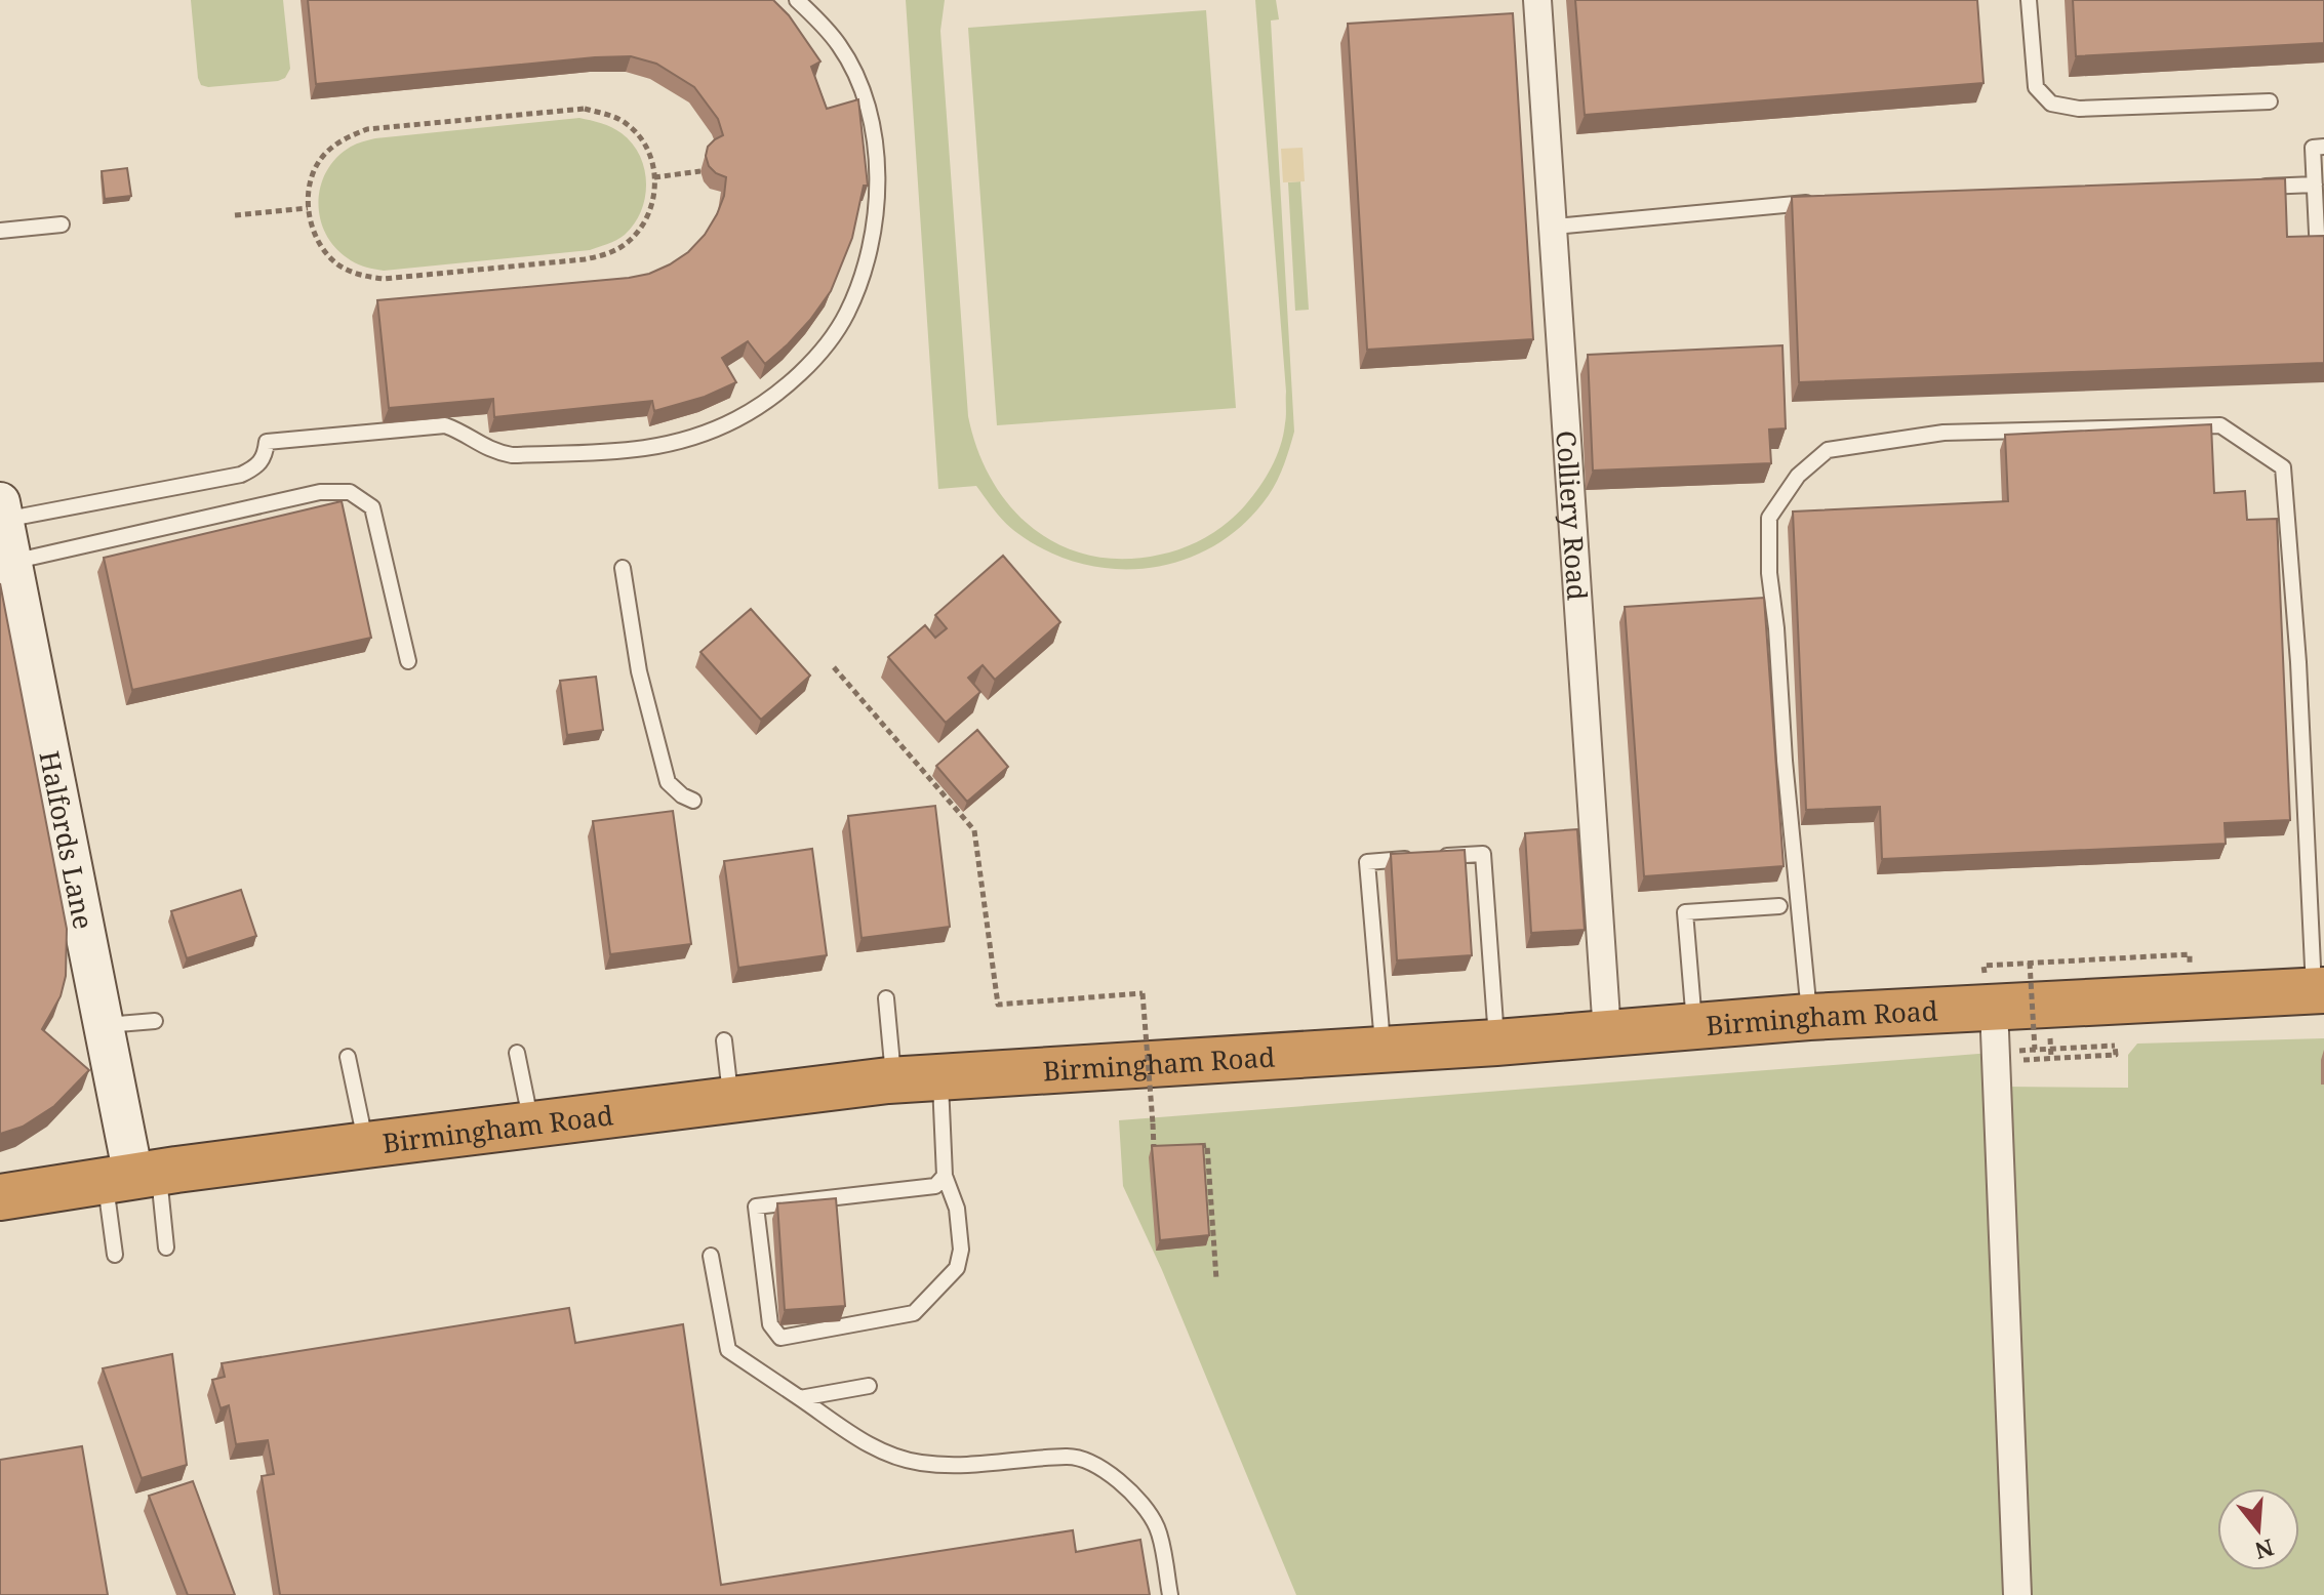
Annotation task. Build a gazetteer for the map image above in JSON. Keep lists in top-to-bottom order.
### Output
{
  "streets": {
    "highway": ["Birmingham Road"],
    "street": ["Colliery Road", "Halfords Lane"]
  },
  "crossings": [
    ["Colliery Road", "Birmingham Road"],
    ["Halfords Lane", "Birmingham Road"]
  ],
  "north": "bottom"
}
